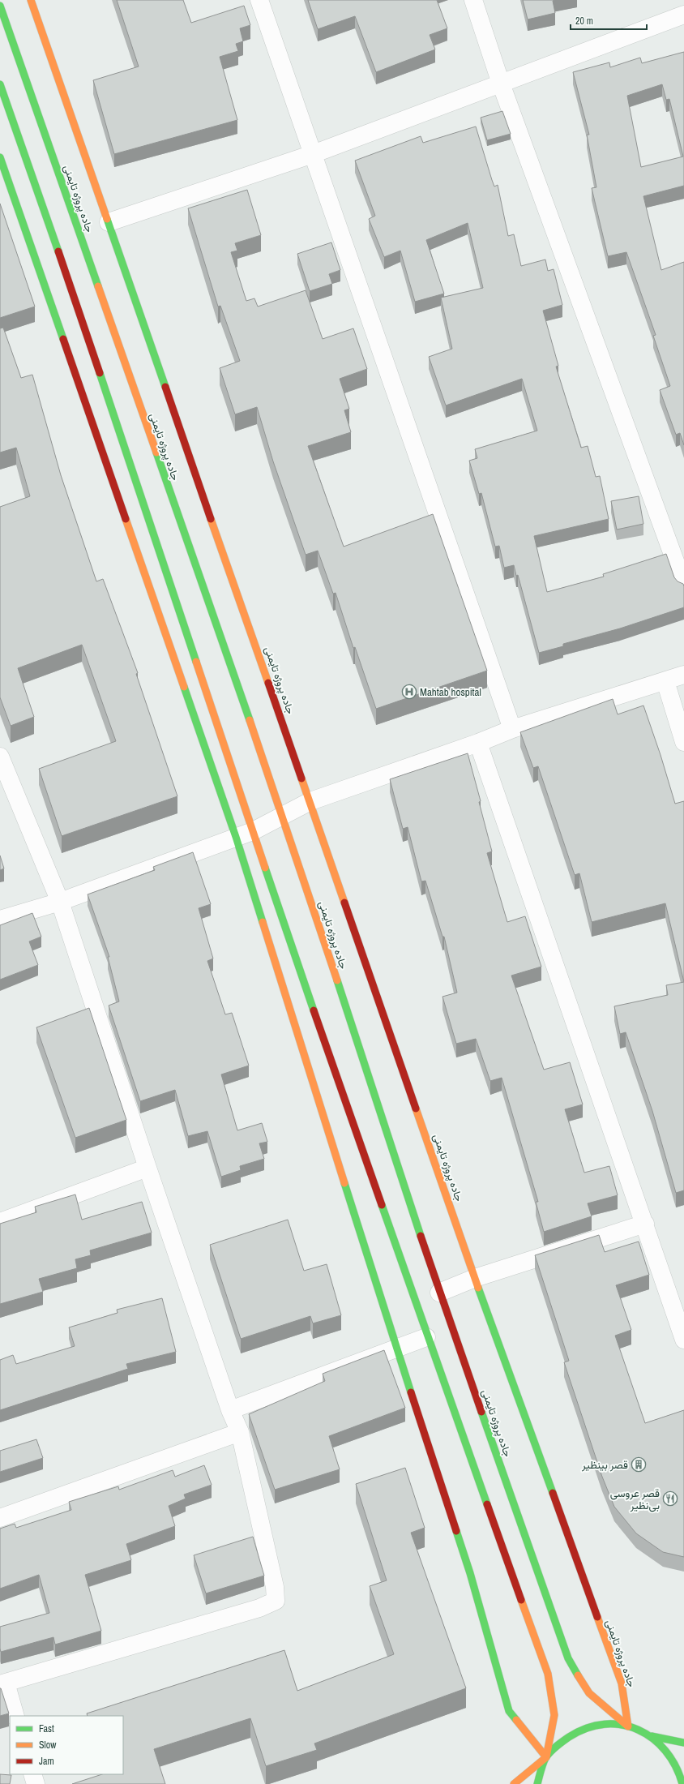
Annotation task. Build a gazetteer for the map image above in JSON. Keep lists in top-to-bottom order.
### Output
{
  "streets": {
    "main road": ["جاده پروژه تایمنی"]
  },
  "places": {
    "hospital": ["Mahtab hospital"],
    "building": ["قصر بینظیر"],
    "restaurant": ["قصر عروسی بی‌نظیر"]
  },
  "legend": ["Fast", "Slow", "Jam"],
  "scale_bar": "20 m"
}
